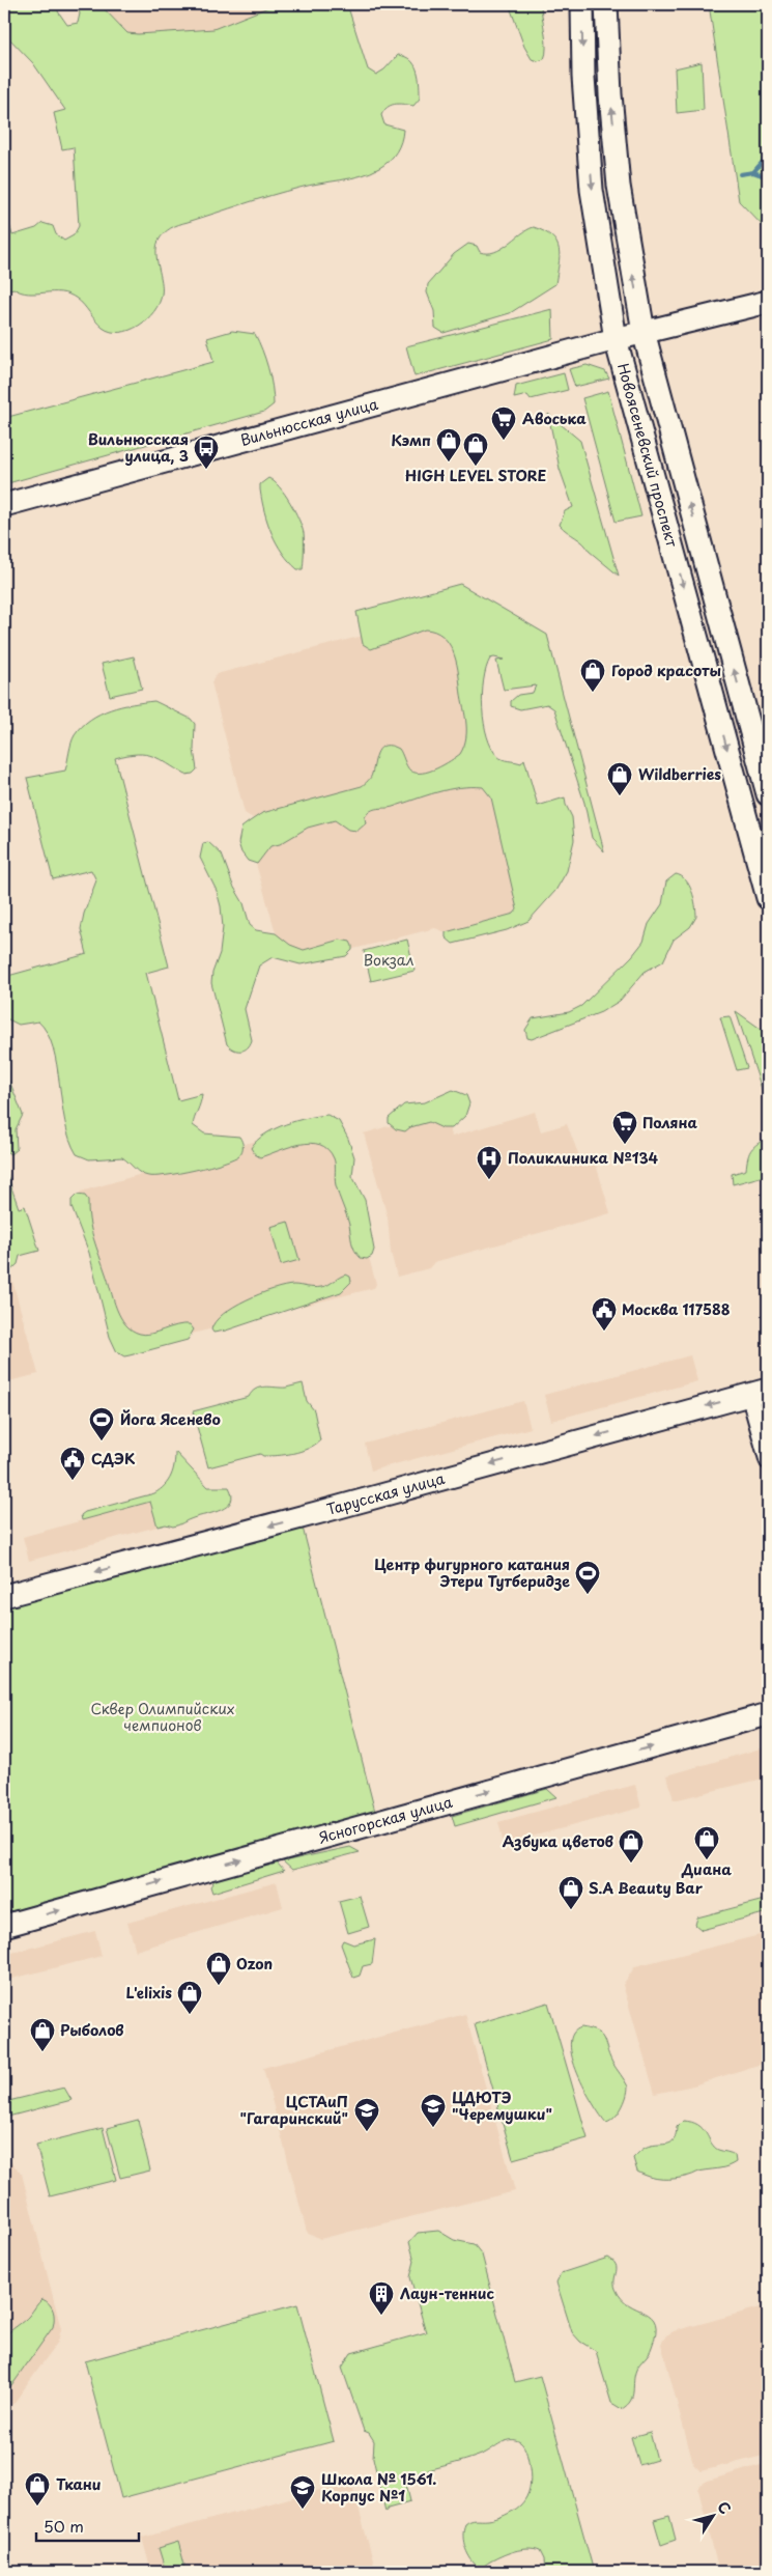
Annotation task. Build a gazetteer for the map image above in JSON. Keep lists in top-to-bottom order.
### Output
{
  "streets": {
    "main road": [
      "Вильнюсская улица",
      "Новоясеневский проспект",
      "Тарусская улица",
      "Ясногорская улица"
    ]
  },
  "crossings": [
    ["Вильнюсская улица", "Новоясеневский проспект"]
  ],
  "one_way": ["Тарусская улица", "Ясногорская улица"],
  "parks": ["Вокзал", "Сквер Олимпийских чемпионов"],
  "places": {
    "supermarket": ["Авоська", "Поляна"],
    "shop": [
      "Кэмп",
      "HIGH LEVEL STORE",
      "Город красоты",
      "Wildberries",
      "Диана",
      "Азбука цветов",
      "S.A Beauty Bar",
      "Ozon",
      "L'elixis",
      "Рыболов",
      "Ткани"
    ],
    "bus stop": ["Вильнюсская улица, 3"],
    "hospital": ["Поликлиника №134"],
    "public building": ["Москва 117588", "СДЭК"],
    "sports": ["Йога Ясенево", "Центр фигурного катания Этери Тутберидзе"],
    "school or university": ["ЦДЮТЭ \"Черемушки\"", "ЦСТАиП \"Гагаринский\"", "Школа № 1561. Корпус №1"],
    "building": ["Лаун-теннис"]
  },
  "scale_bar": "50 m",
  "north": "top right"
}
